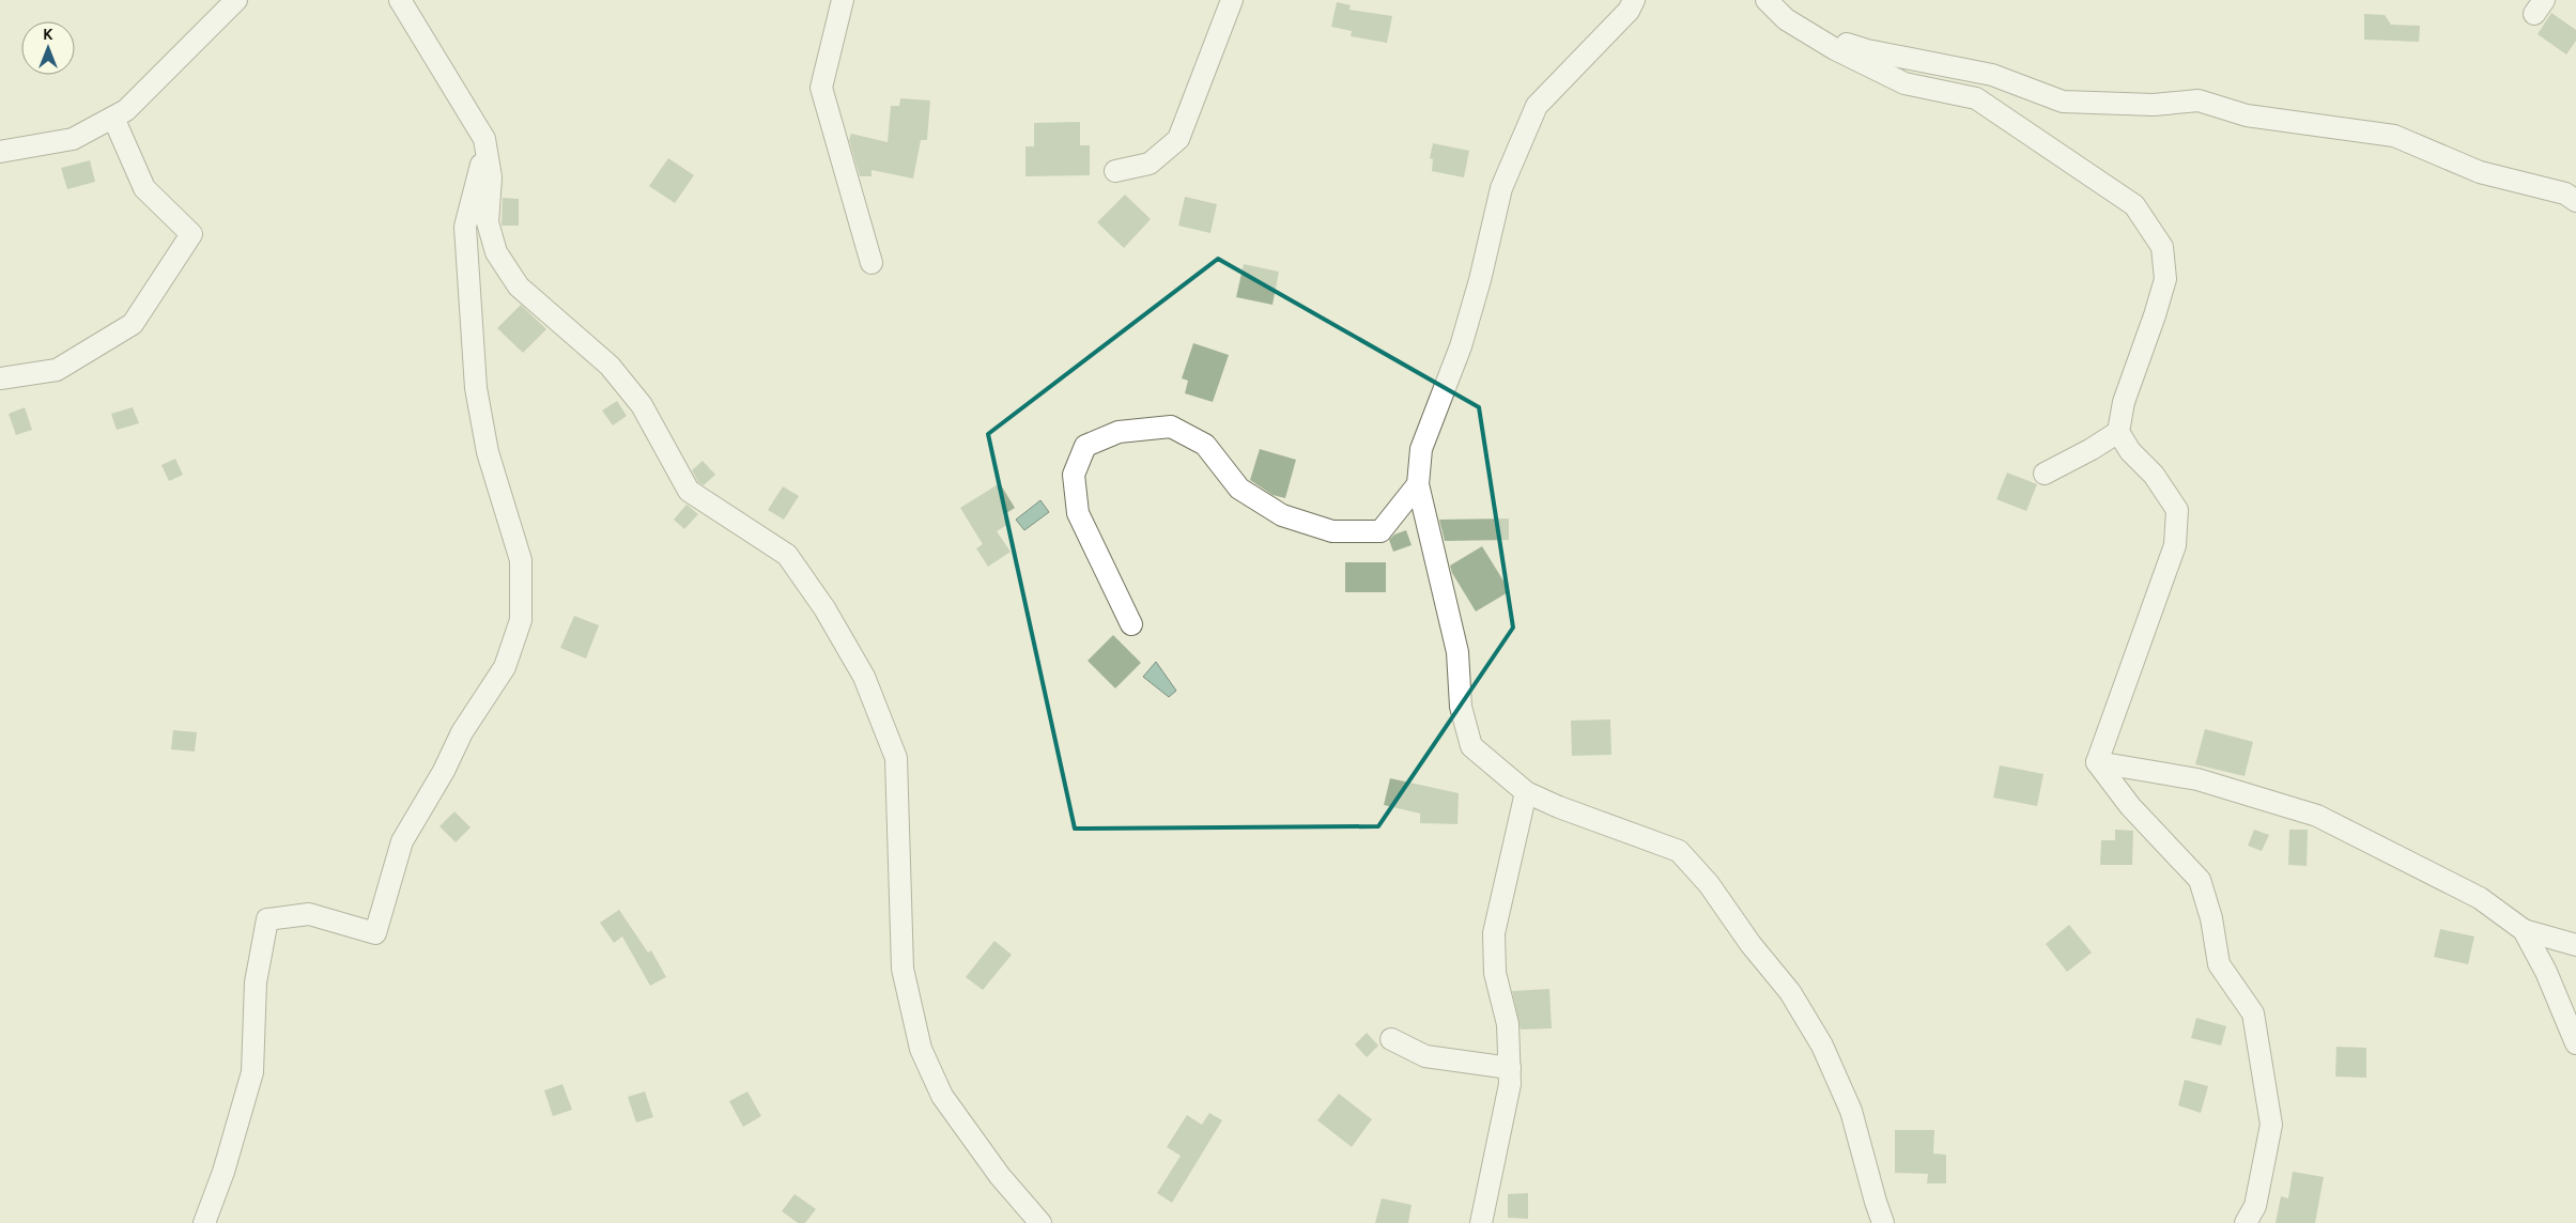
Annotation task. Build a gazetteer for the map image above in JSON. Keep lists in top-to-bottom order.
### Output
{
  "north": "top"
}
